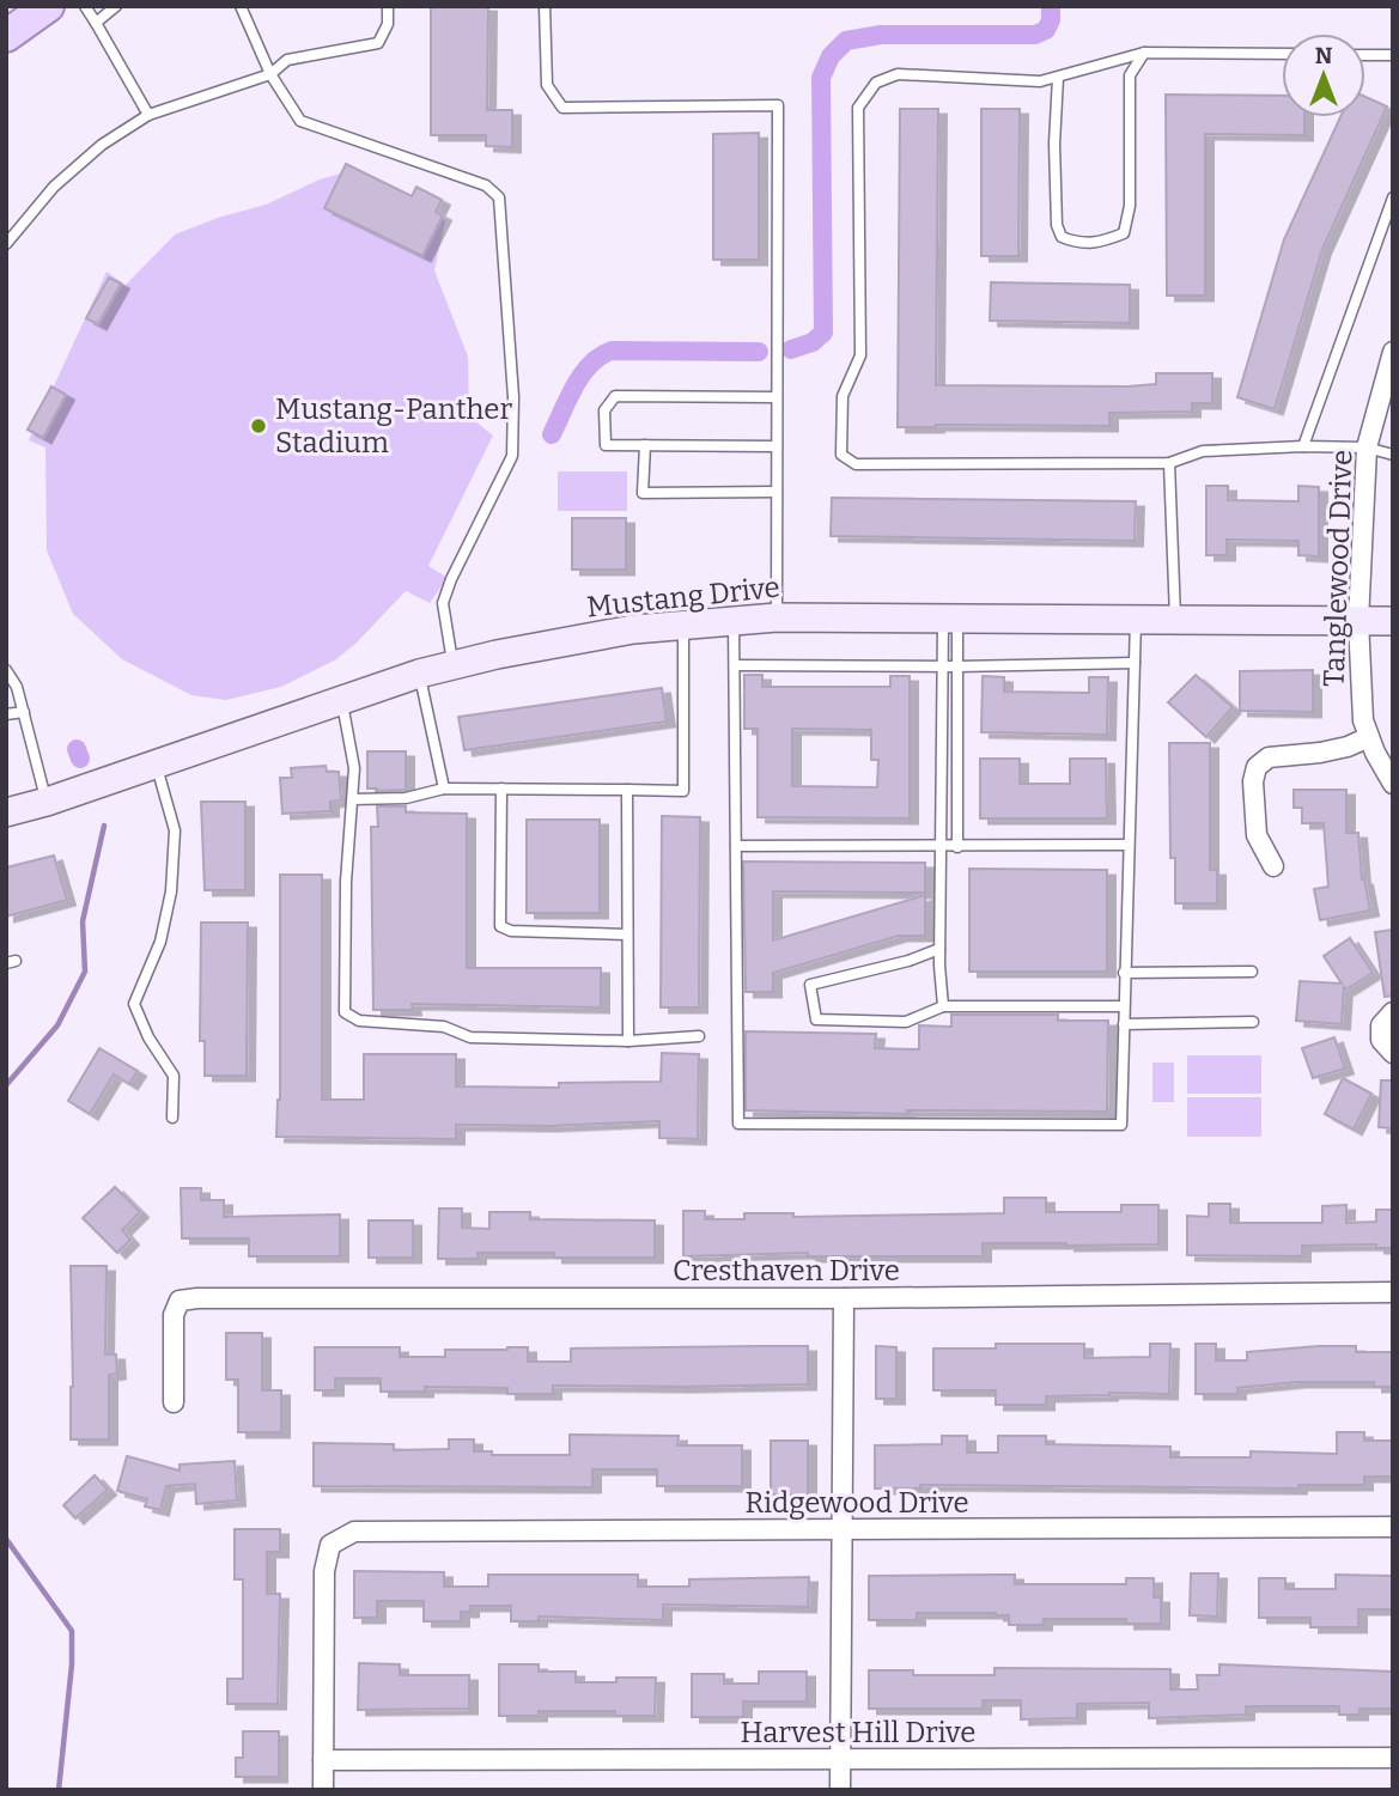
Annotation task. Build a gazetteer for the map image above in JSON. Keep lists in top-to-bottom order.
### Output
{
  "streets": {
    "main road": ["Mustang Drive"],
    "street": [
      "Tanglewood Drive",
      "Cresthaven Drive",
      "Ridgewood Drive",
      "Harvest Hill Drive"
    ]
  },
  "crossings": [
    ["Tanglewood Drive", "Mustang Drive"],
    ["Ridgewood Drive", "Harvest Hill Drive"]
  ],
  "places": ["Mustang-Panther Stadium"],
  "north": "top"
}
